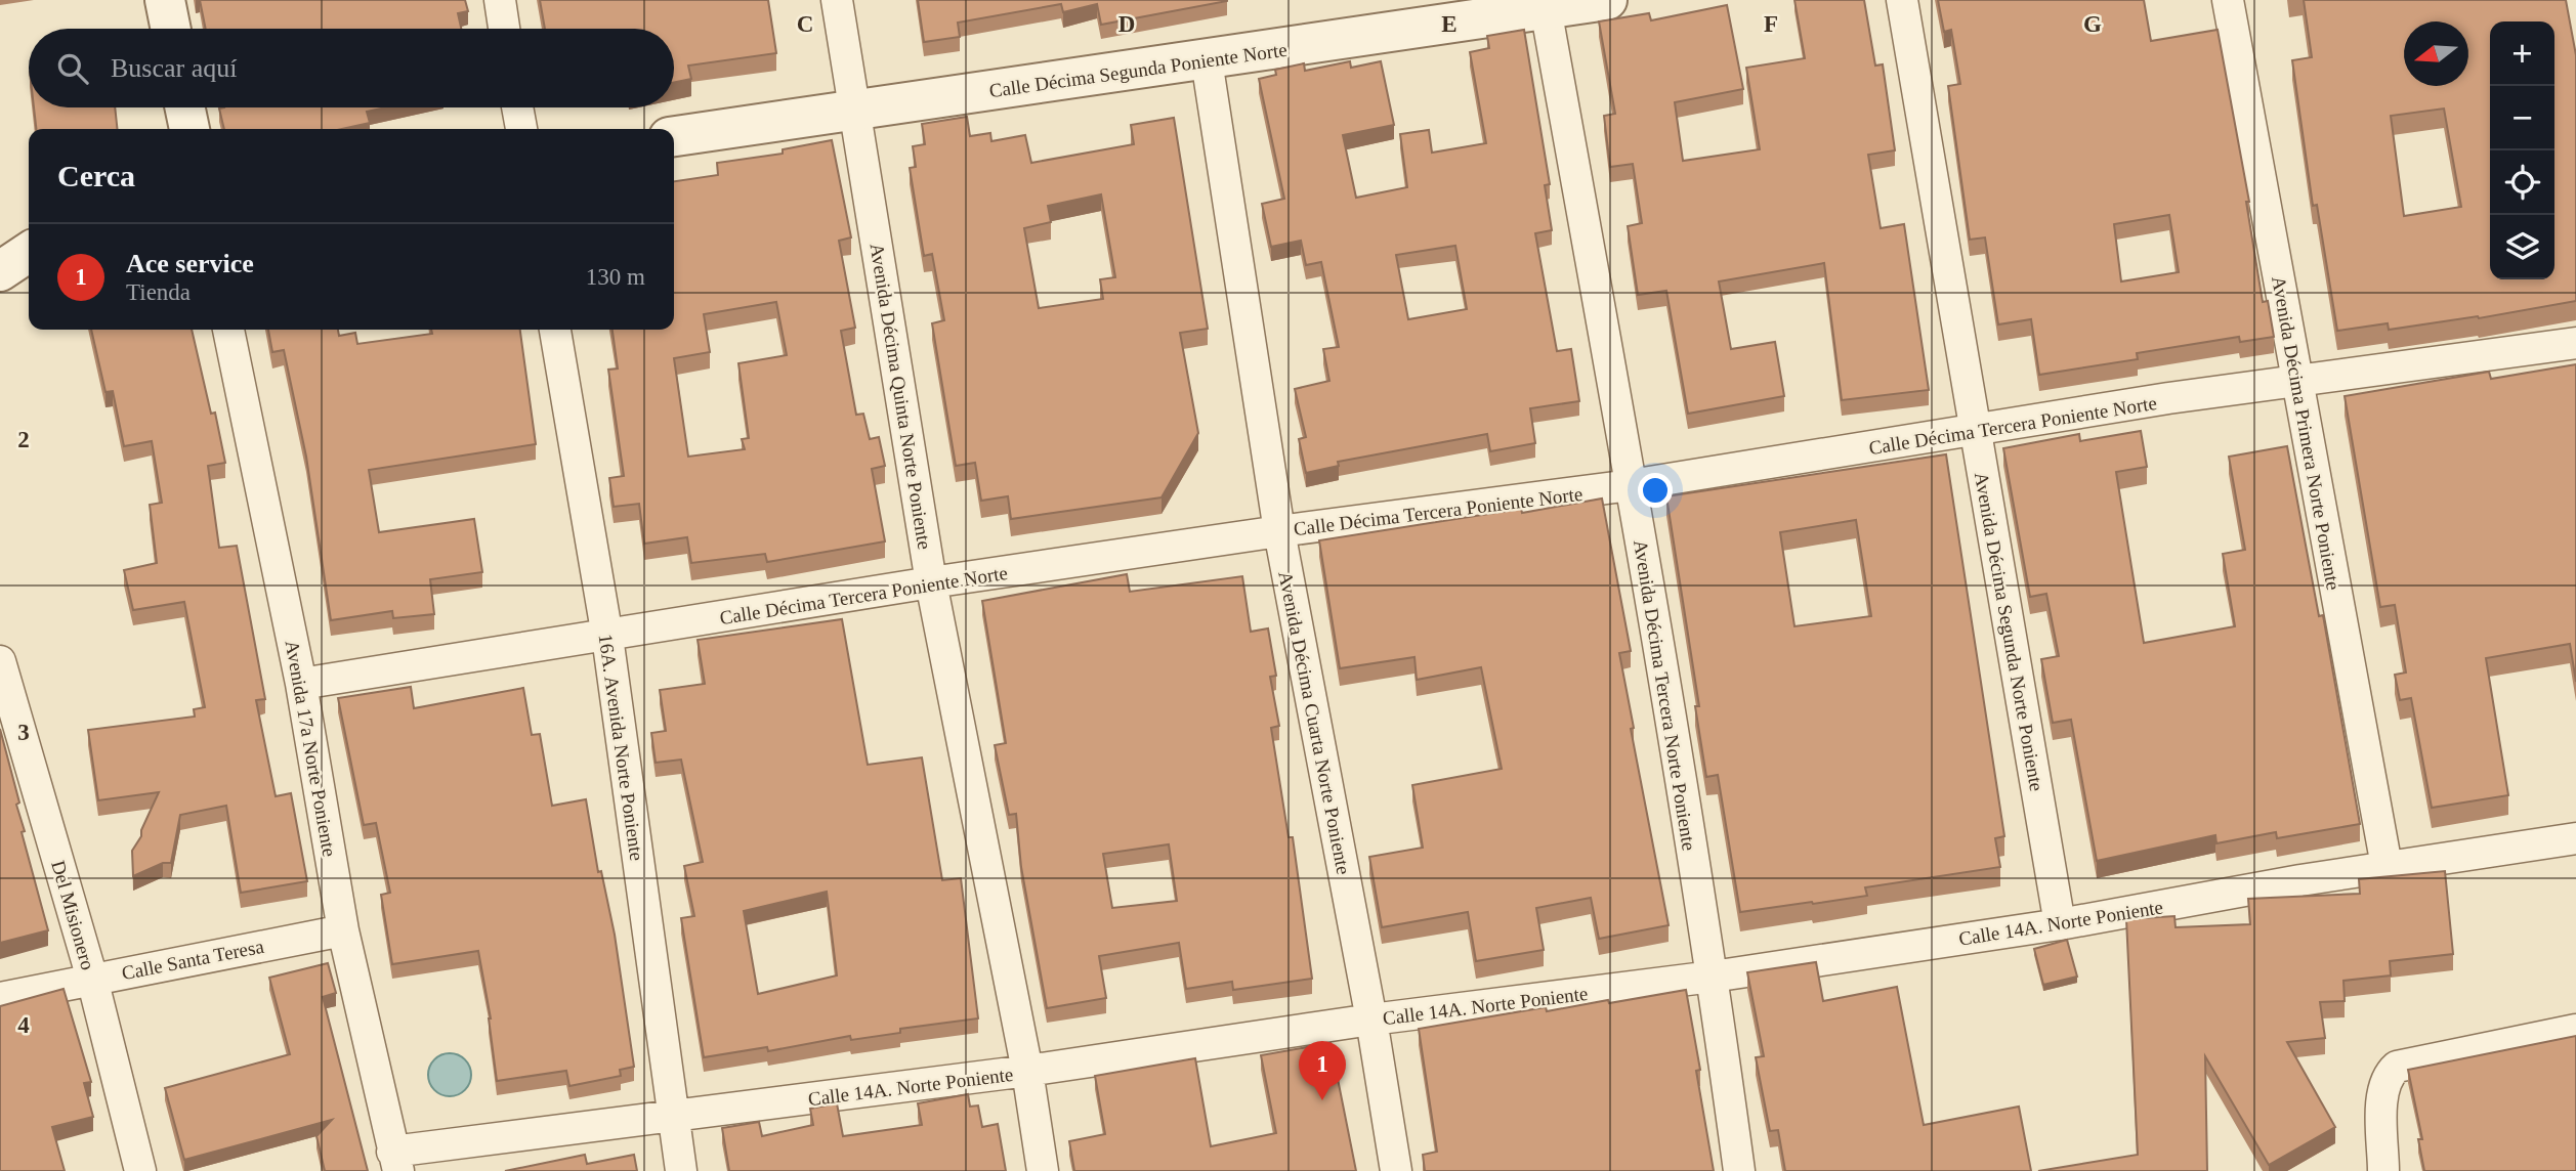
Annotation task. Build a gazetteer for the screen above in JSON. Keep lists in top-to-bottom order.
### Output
{
  "streets": {
    "street": [
      "Calle Décima Segunda Poniente Norte",
      "Avenida Décima Quinta Norte Poniente",
      "Calle Décima Tercera Poniente Norte",
      "Avenida Décima Primera Norte Poniente",
      "Avenida Décima Segunda Norte Poniente",
      "Avenida Décima Tercera Norte Poniente",
      "Avenida Décima Cuarta Norte Poniente",
      "16A. Avenida Norte Poniente",
      "Avenida 17a Norte Poniente",
      "Del Misionero",
      "Calle 14A. Norte Poniente",
      "Calle Santa Teresa"
    ]
  },
  "crossings": [
    ["Calle Décima Segunda Poniente Norte", "Avenida Décima Quinta Norte Poniente"],
    ["Calle Décima Segunda Poniente Norte", "Avenida Décima Tercera Norte Poniente"],
    ["Calle Décima Segunda Poniente Norte", "Avenida Décima Cuarta Norte Poniente"],
    ["Avenida Décima Quinta Norte Poniente", "Calle Décima Tercera Poniente Norte"],
    ["Avenida Décima Quinta Norte Poniente", "Calle 14A. Norte Poniente"],
    ["Calle Décima Tercera Poniente Norte", "Avenida Décima Primera Norte Poniente"],
    ["Calle Décima Tercera Poniente Norte", "Avenida Décima Segunda Norte Poniente"],
    ["Calle Décima Tercera Poniente Norte", "Avenida Décima Tercera Norte Poniente"],
    ["Calle Décima Tercera Poniente Norte", "Avenida Décima Cuarta Norte Poniente"],
    ["Calle Décima Tercera Poniente Norte", "16A. Avenida Norte Poniente"],
    ["Calle Décima Tercera Poniente Norte", "Avenida 17a Norte Poniente"],
    ["Avenida Décima Primera Norte Poniente", "Calle 14A. Norte Poniente"],
    ["Avenida Décima Segunda Norte Poniente", "Calle 14A. Norte Poniente"],
    ["Avenida Décima Tercera Norte Poniente", "Calle 14A. Norte Poniente"],
    ["Avenida Décima Cuarta Norte Poniente", "Calle 14A. Norte Poniente"],
    ["16A. Avenida Norte Poniente", "Calle 14A. Norte Poniente"],
    ["Avenida 17a Norte Poniente", "Calle 14A. Norte Poniente"],
    ["Avenida 17a Norte Poniente", "Calle Santa Teresa"],
    ["Del Misionero", "Calle Santa Teresa"]
  ],
  "north": "left",
  "page": {
    "map_buttons": ["+", "−"],
    "search": "Buscar aquí",
    "heading": "Cerca",
    "list": [
      {
        "mark": "1",
        "name": "Ace service",
        "note": "Tienda",
        "value": "130 m"
      }
    ],
    "pins": "1"
  },
  "grid": {
    "columns": [
      "C",
      "D",
      "E",
      "F",
      "G"
    ],
    "rows": ["2", "3", "4"]
  }
}
